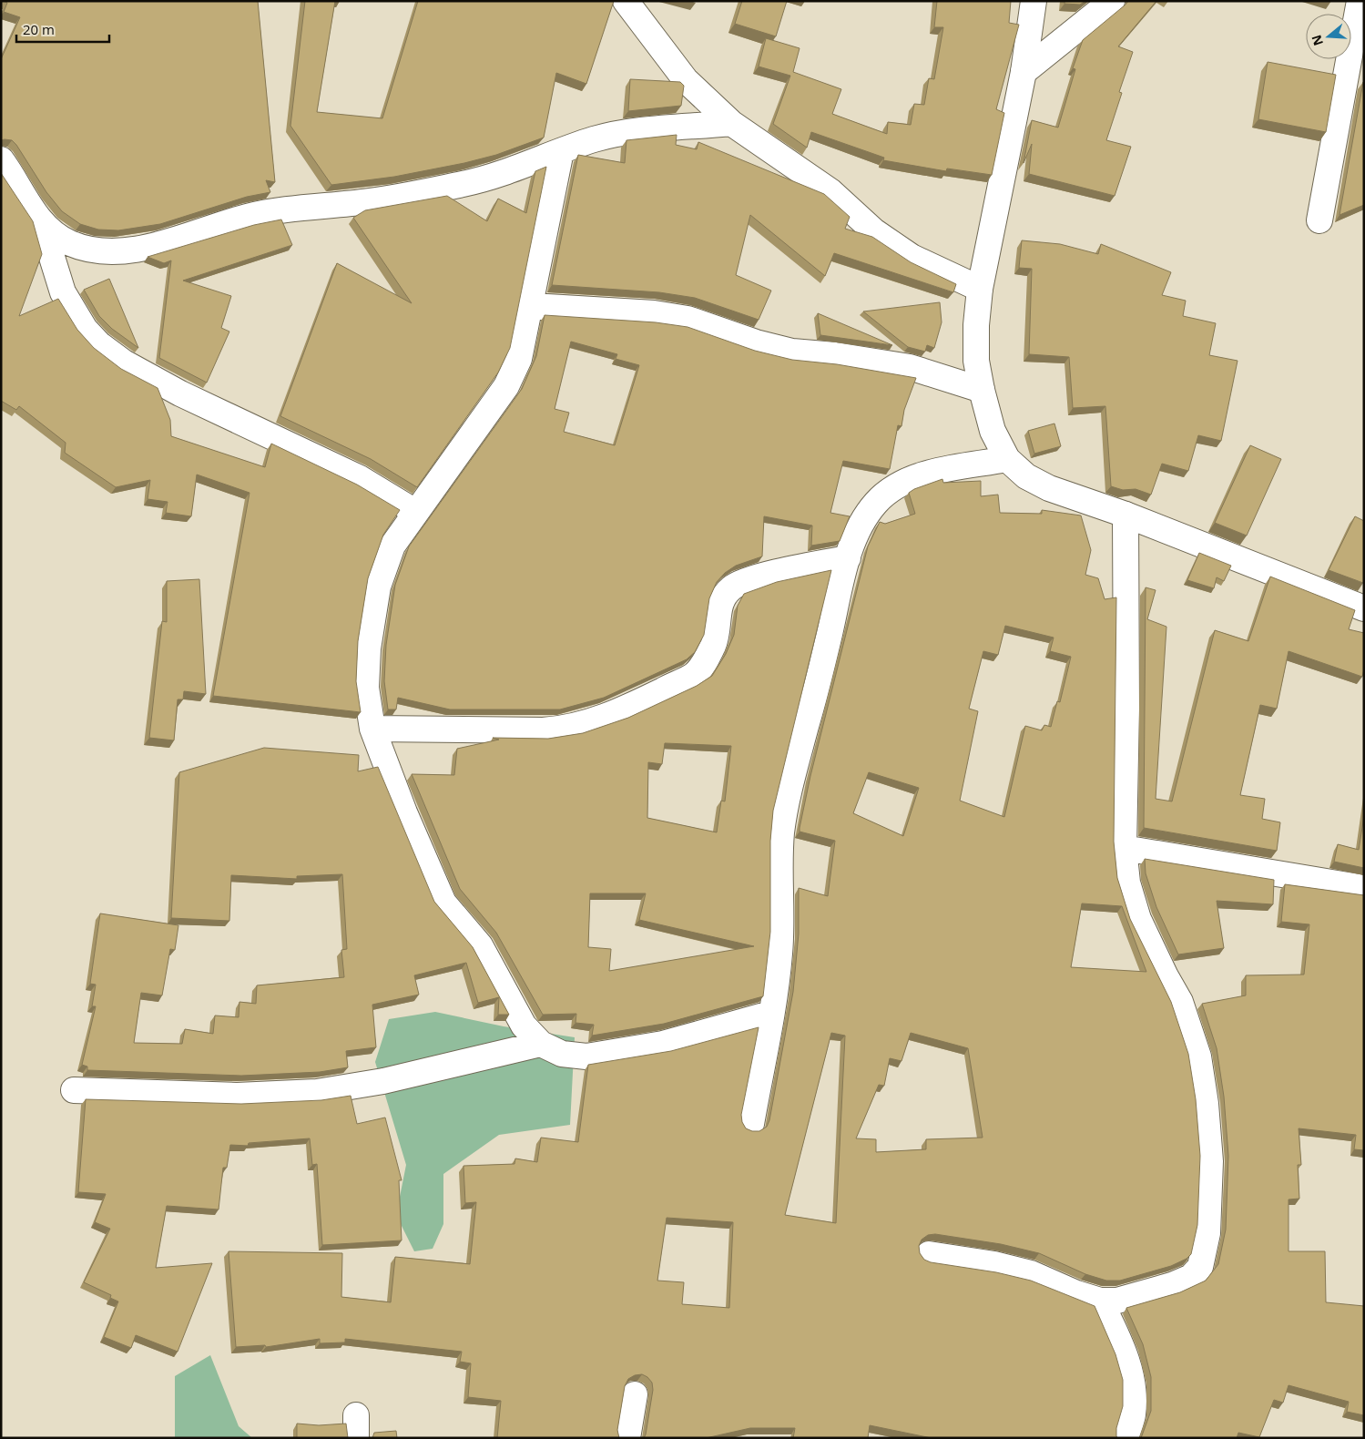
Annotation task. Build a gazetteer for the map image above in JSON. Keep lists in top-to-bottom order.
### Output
{
  "scale_bar": "20 m",
  "north": "left"
}
